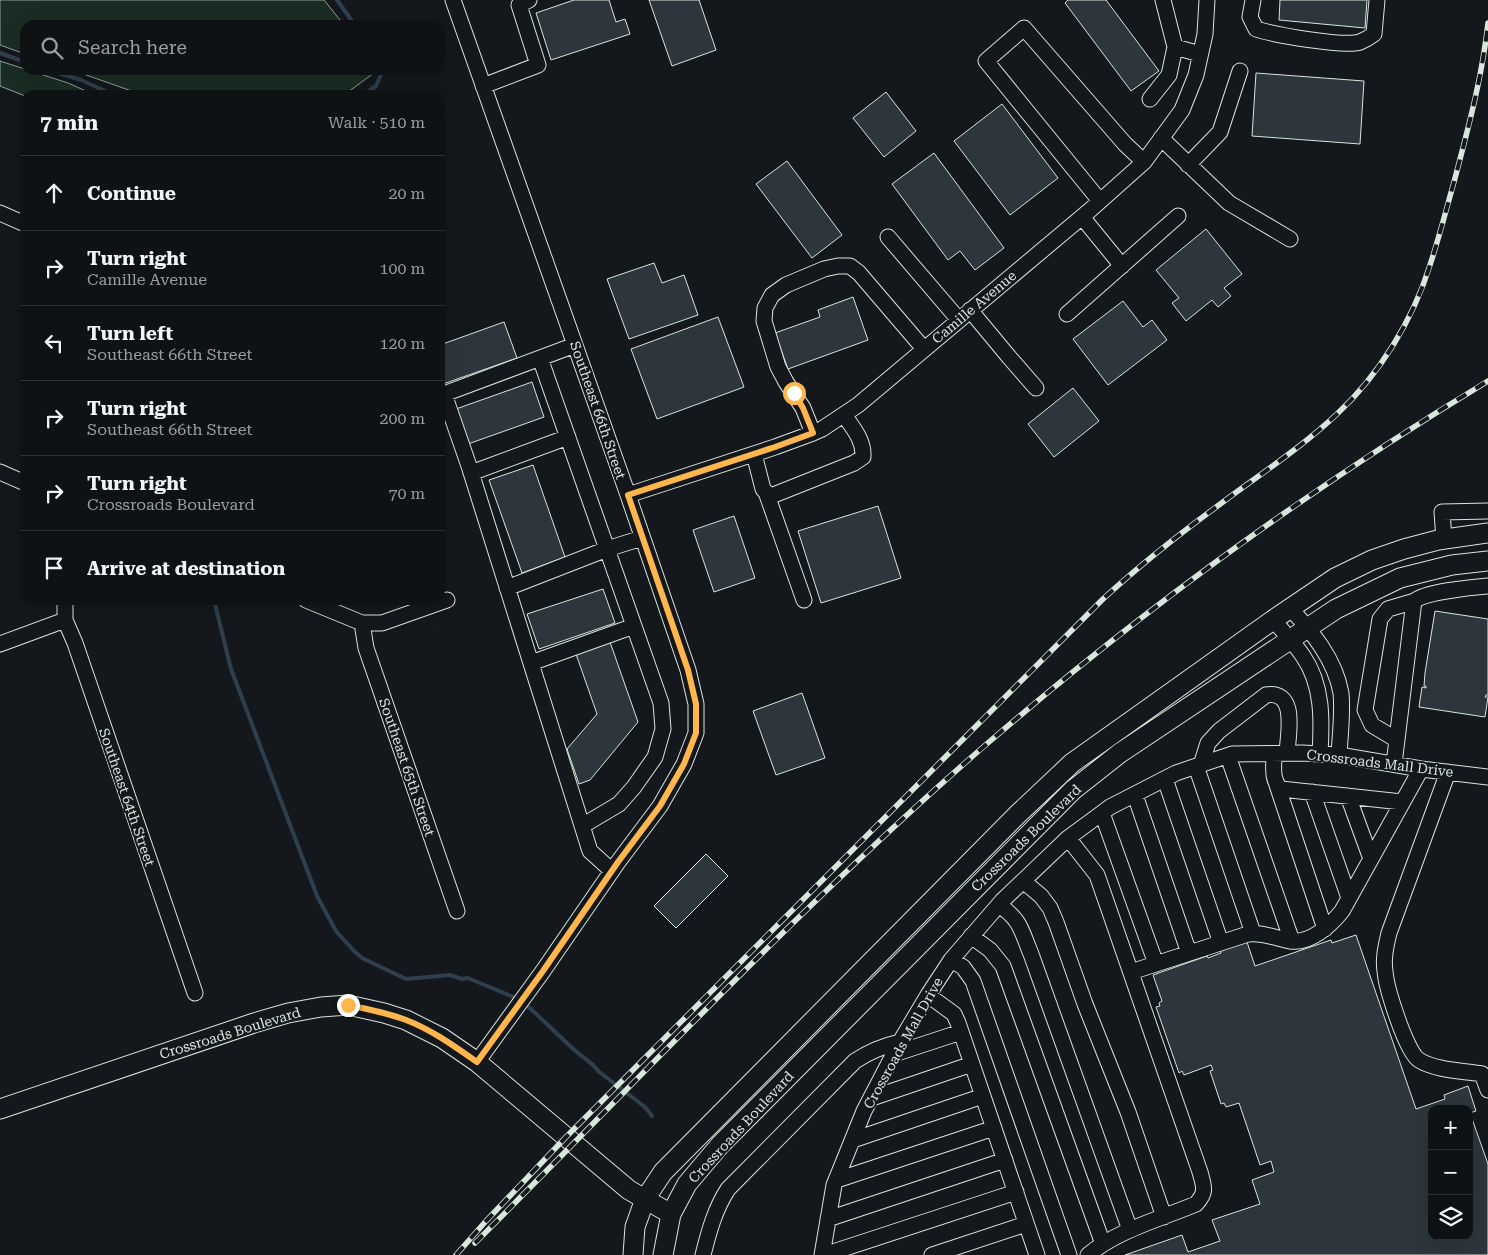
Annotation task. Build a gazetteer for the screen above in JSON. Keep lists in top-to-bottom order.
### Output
{
  "streets": {
    "main road": ["Crossroads Boulevard"],
    "street": [
      "Camille Avenue",
      "Southeast 66th Street",
      "Crossroads Mall Drive",
      "Southeast 65th Street",
      "Southeast 64th Street"
    ]
  },
  "crossings": [
    ["Camille Avenue", "Southeast 66th Street"],
    ["Southeast 66th Street", "Crossroads Boulevard"]
  ],
  "page": {
    "search": "Search here",
    "heading": ["7 min", "Walk · 510 m"],
    "list": [
      ["Continue", "20 m"],
      ["Turn right", "Camille Avenue", "100 m"],
      ["Turn left", "Southeast 66th Street", "120 m"],
      ["Turn right", "Southeast 66th Street", "200 m"],
      ["Turn right", "Crossroads Boulevard", "70 m"],
      "Arrive at destination"
    ],
    "map_buttons": ["+", "−"]
  }
}
